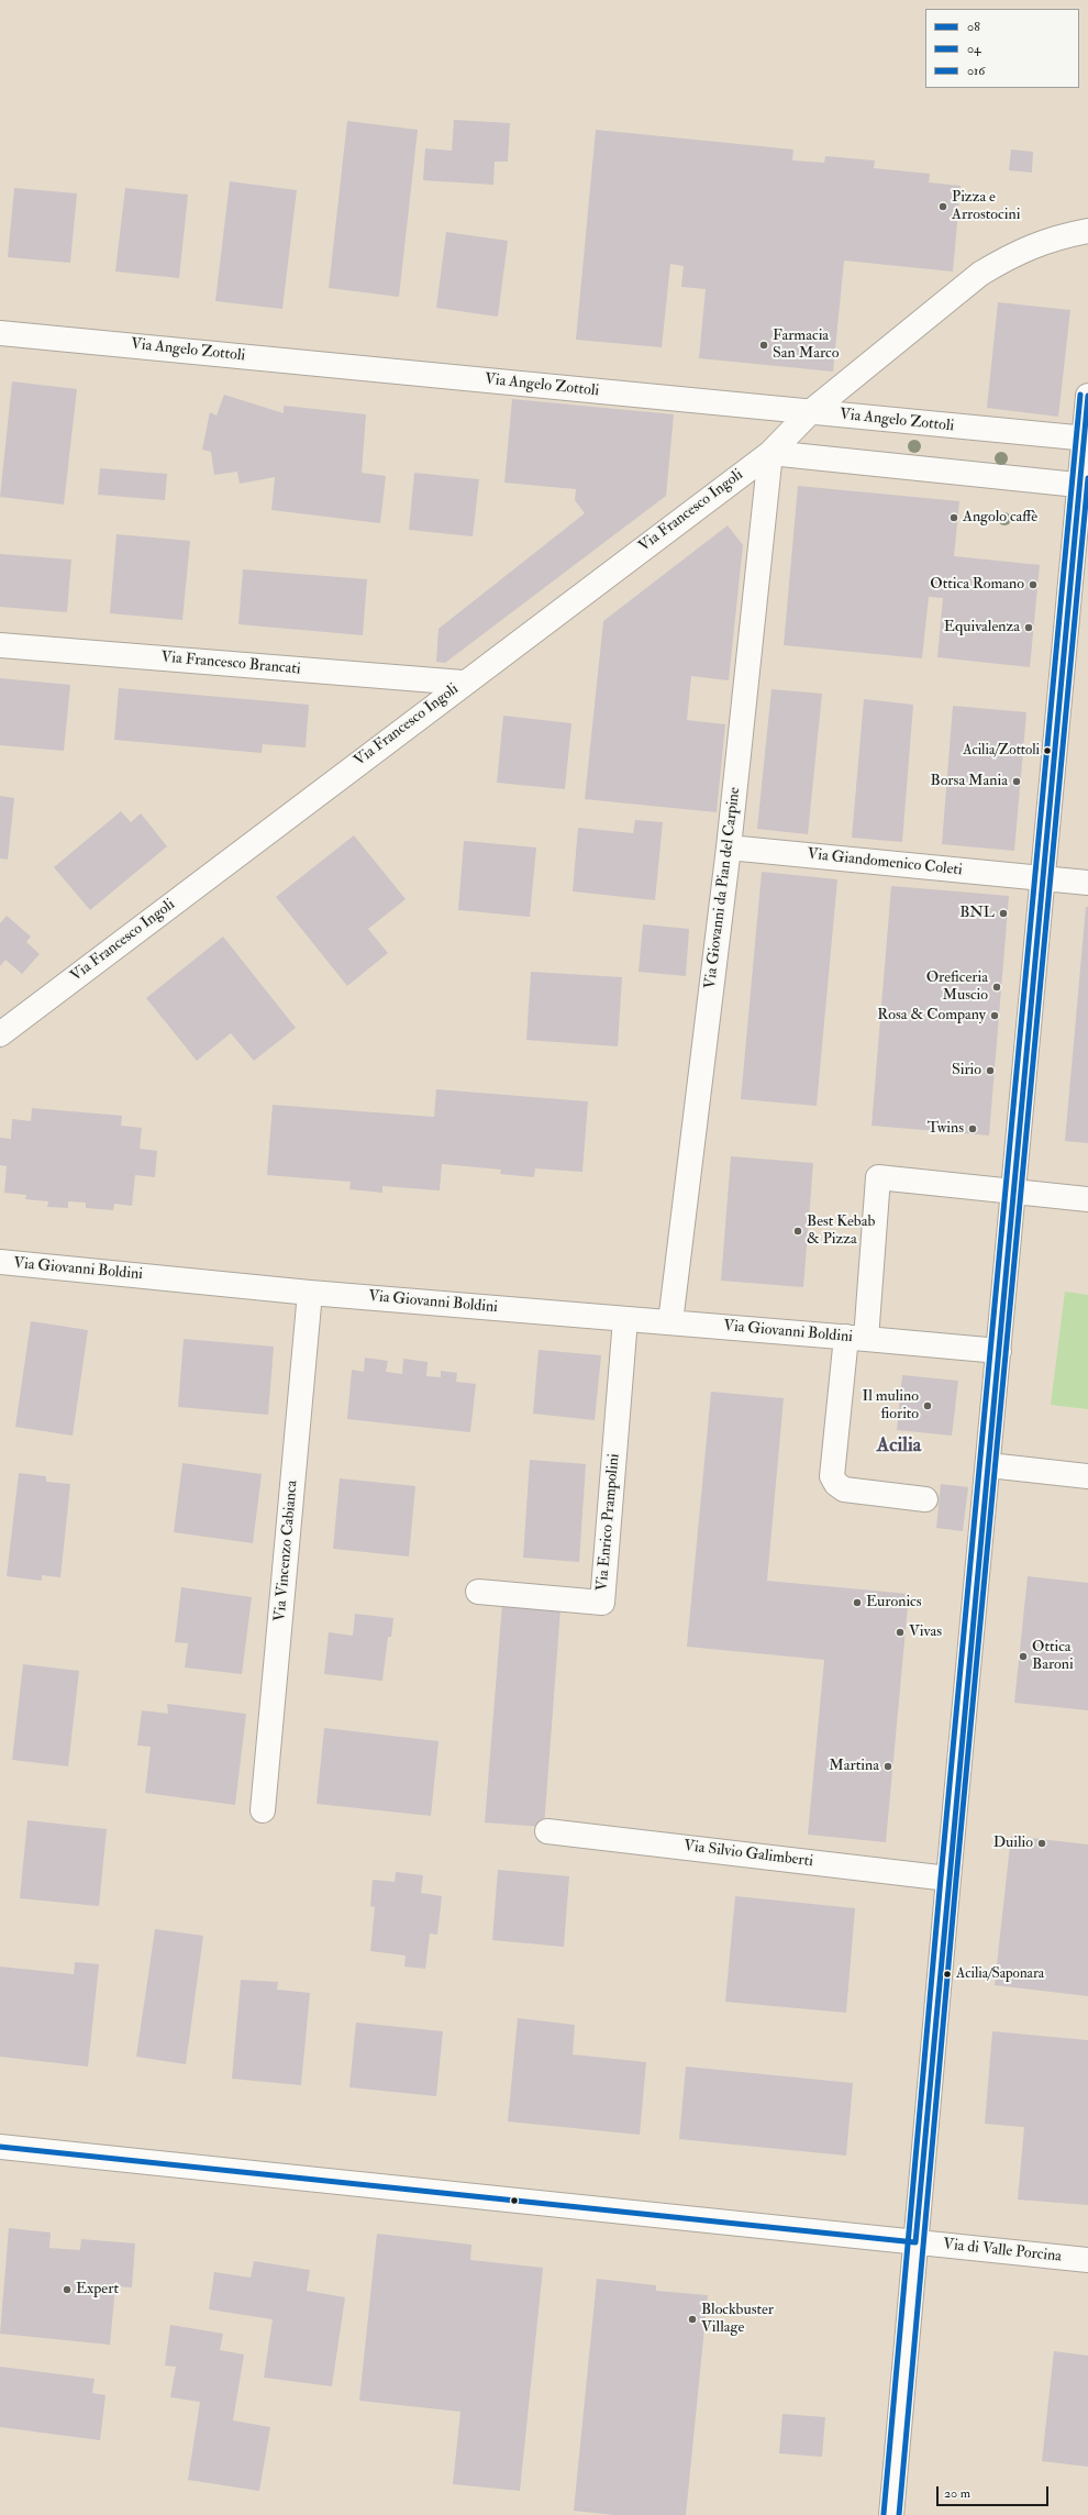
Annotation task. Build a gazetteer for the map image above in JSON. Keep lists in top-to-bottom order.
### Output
{
  "streets": {
    "street": [
      "Via Angelo Zottoli",
      "Via Francesco Ingoli",
      "Via Francesco Brancati",
      "Via Giandomenico Coleti",
      "Via Giovanni da Pian del Carpine",
      "Via Giovanni Boldini",
      "Via Enrico Prampolini",
      "Via Vincenzo Cabianca",
      "Via Silvio Galimberti",
      "Via di Valle Porcina"
    ]
  },
  "crossings": [
    ["Via Angelo Zottoli", "Via Francesco Ingoli"],
    ["Via Francesco Ingoli", "Via Francesco Brancati"],
    ["Via Francesco Ingoli", "Via Giovanni da Pian del Carpine"],
    ["Via Giandomenico Coleti", "Via Giovanni da Pian del Carpine"],
    ["Via Giovanni da Pian del Carpine", "Via Giovanni Boldini"],
    ["Via Giovanni Boldini", "Via Enrico Prampolini"],
    ["Via Giovanni Boldini", "Via Vincenzo Cabianca"]
  ],
  "districts": ["Acilia"],
  "places": [
    "Pizza e Arrostocini",
    "Farmacia San Marco",
    "Angolo caffè",
    "Ottica Romano",
    "Equivalenza",
    "Acilia/Zottoli",
    "Borsa Mania",
    "BNL",
    "Oreficeria Muscio",
    "Rosa & Company",
    "Sirio",
    "Twins",
    "Best Kebab & Pizza",
    "Il mulino fiorito",
    "Euronics",
    "Vivas",
    "Ottica Baroni",
    "Martina",
    "Duilio",
    "Acilia/Saponara",
    "Expert",
    "Blockbuster Village"
  ],
  "lines": ["transit line 016", "transit line 08", "transit line 04"],
  "legend": ["08", "04", "016"],
  "scale_bar": "20 m"
}
